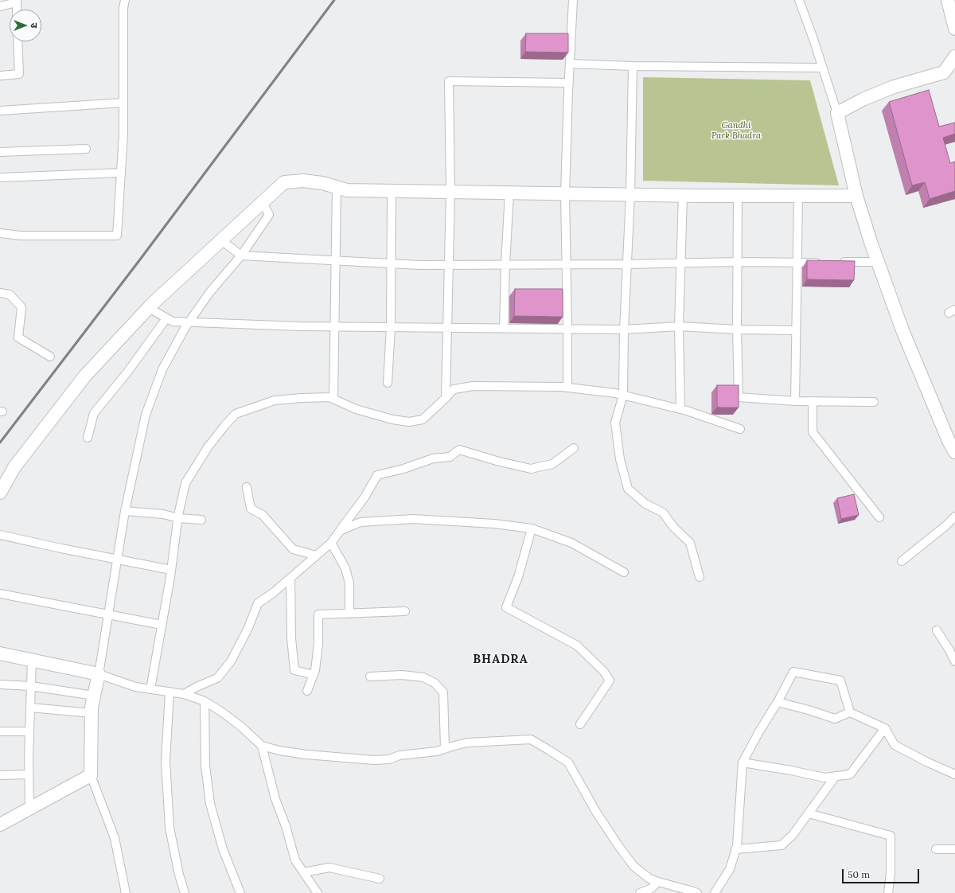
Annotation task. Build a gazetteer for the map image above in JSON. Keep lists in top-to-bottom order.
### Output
{
  "districts": ["BHADRA"],
  "parks": ["Gandhi Park Bhadra"],
  "scale_bar": "50 m",
  "north": "right"
}
